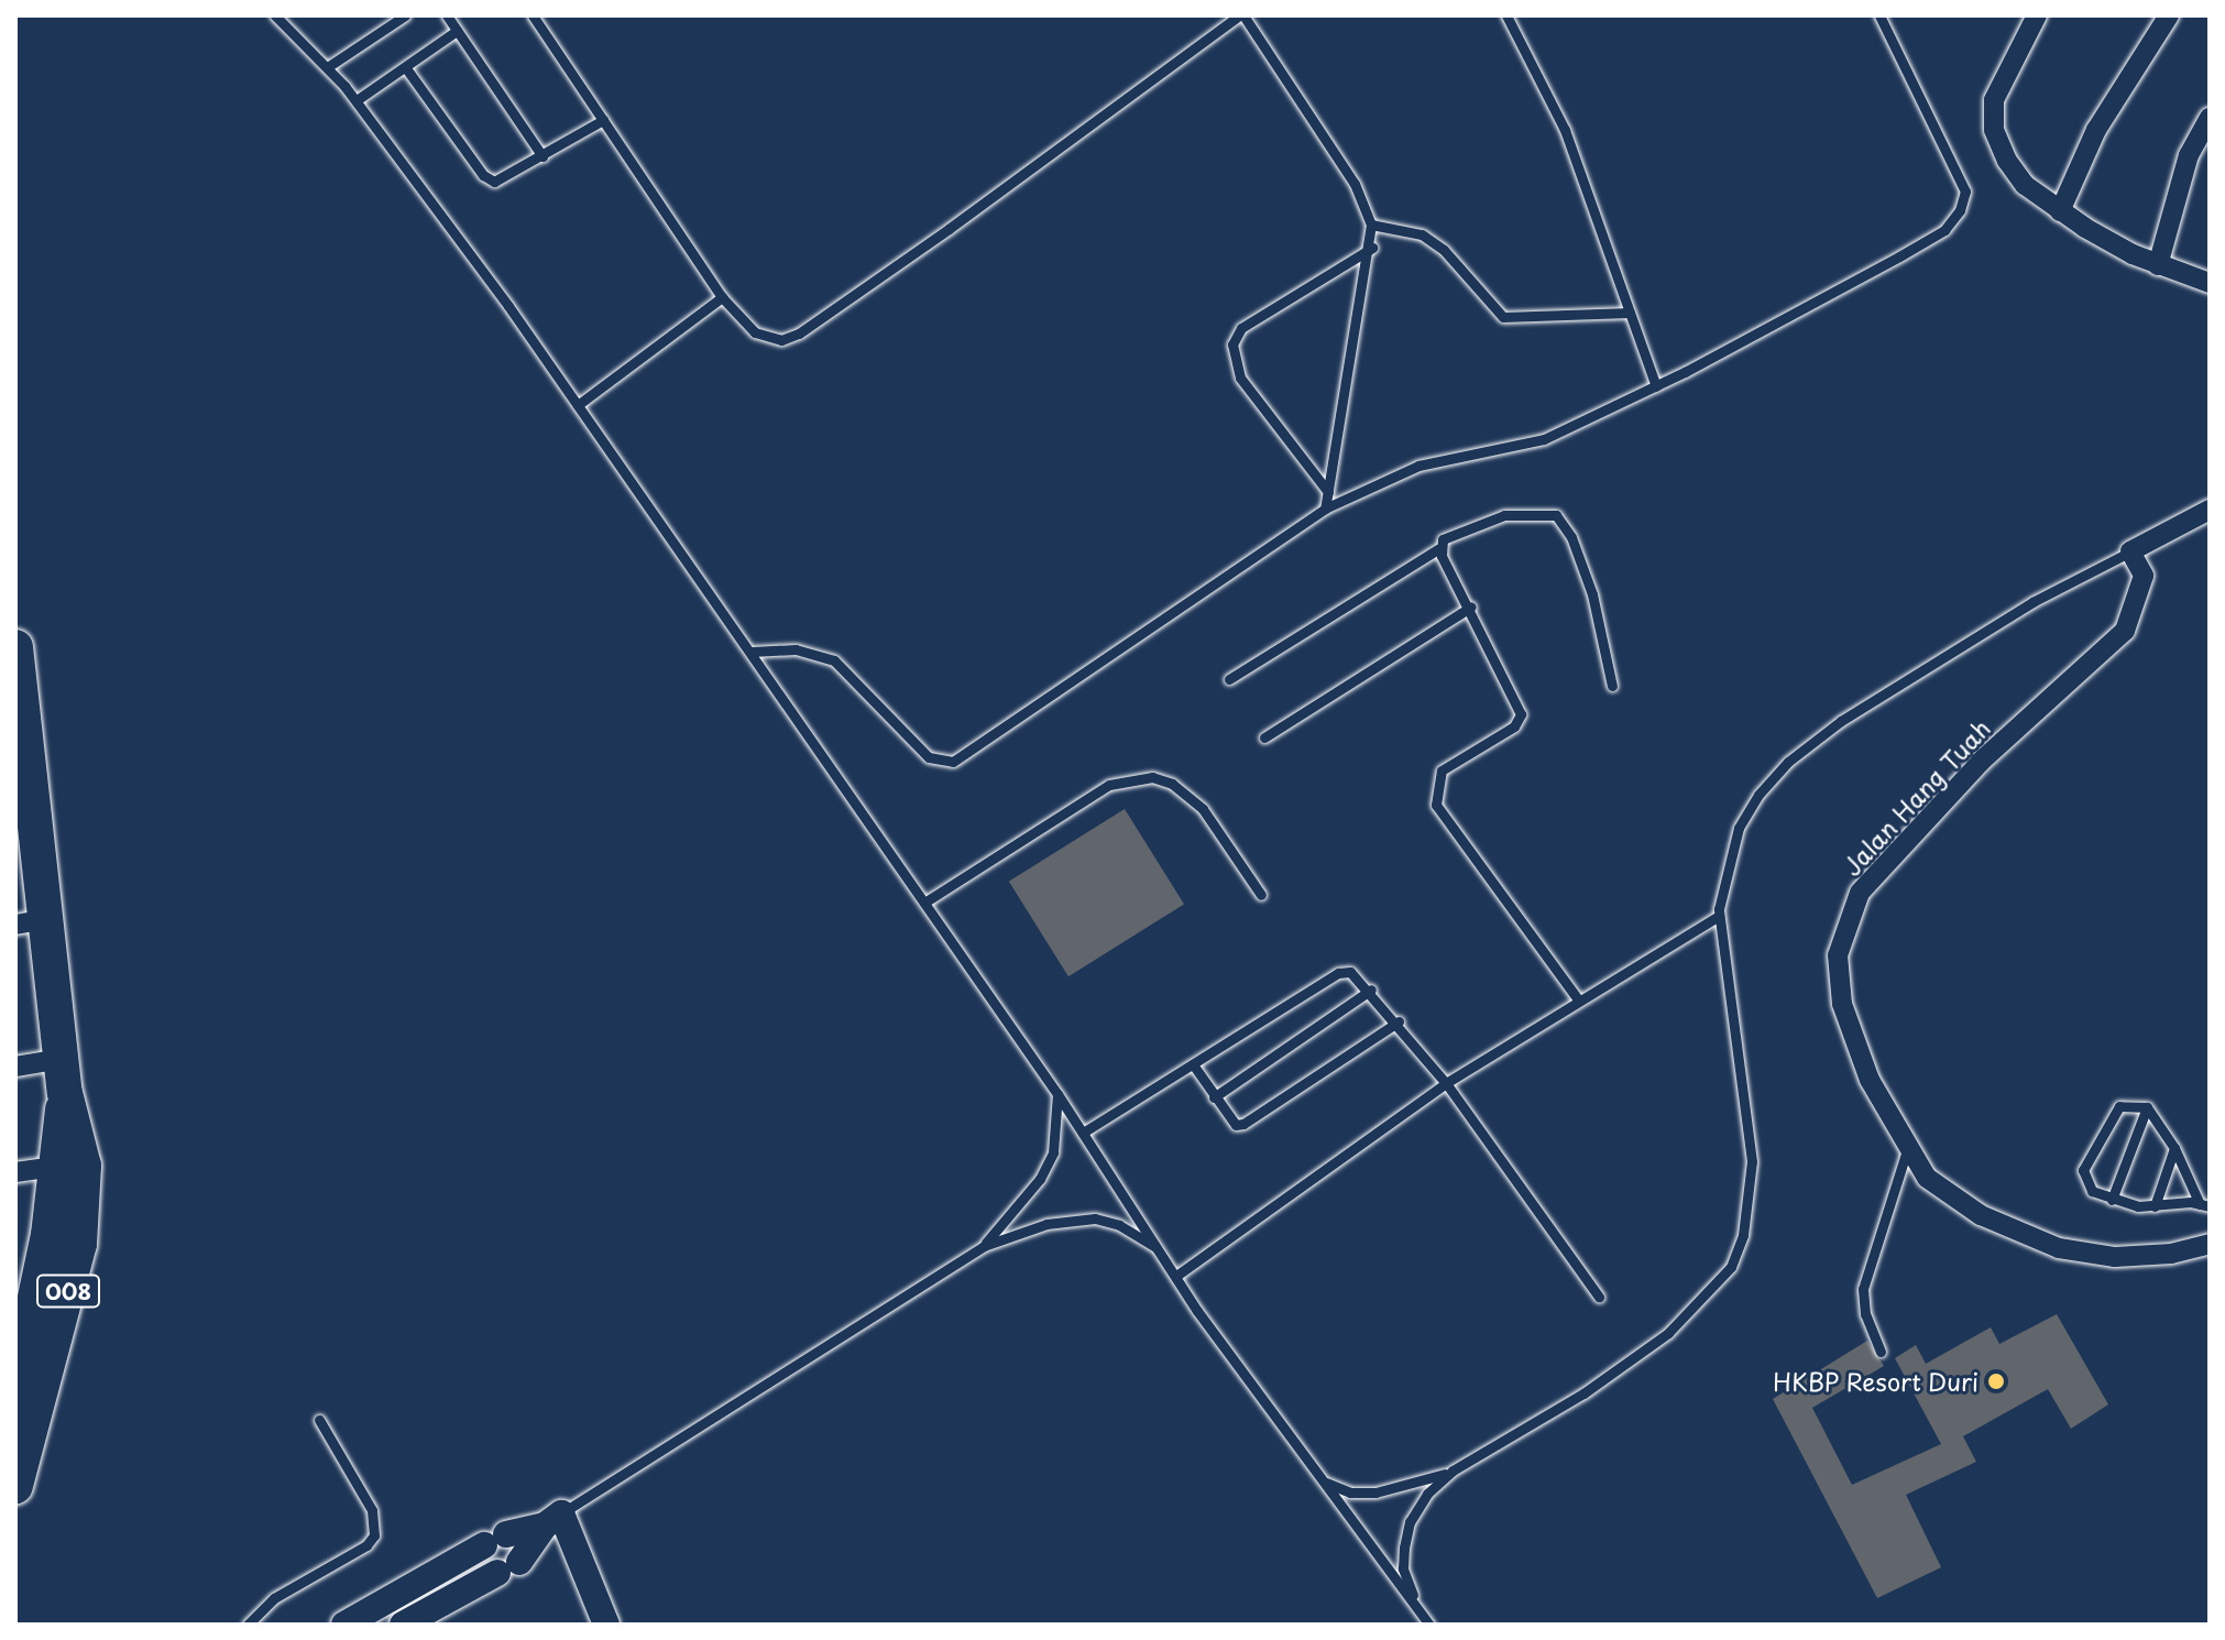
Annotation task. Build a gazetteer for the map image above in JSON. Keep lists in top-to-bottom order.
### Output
{
  "streets": {
    "highway": ["008"],
    "street": ["Jalan Hang Tuah"]
  },
  "places": ["HKBP Resort Duri"]
}
